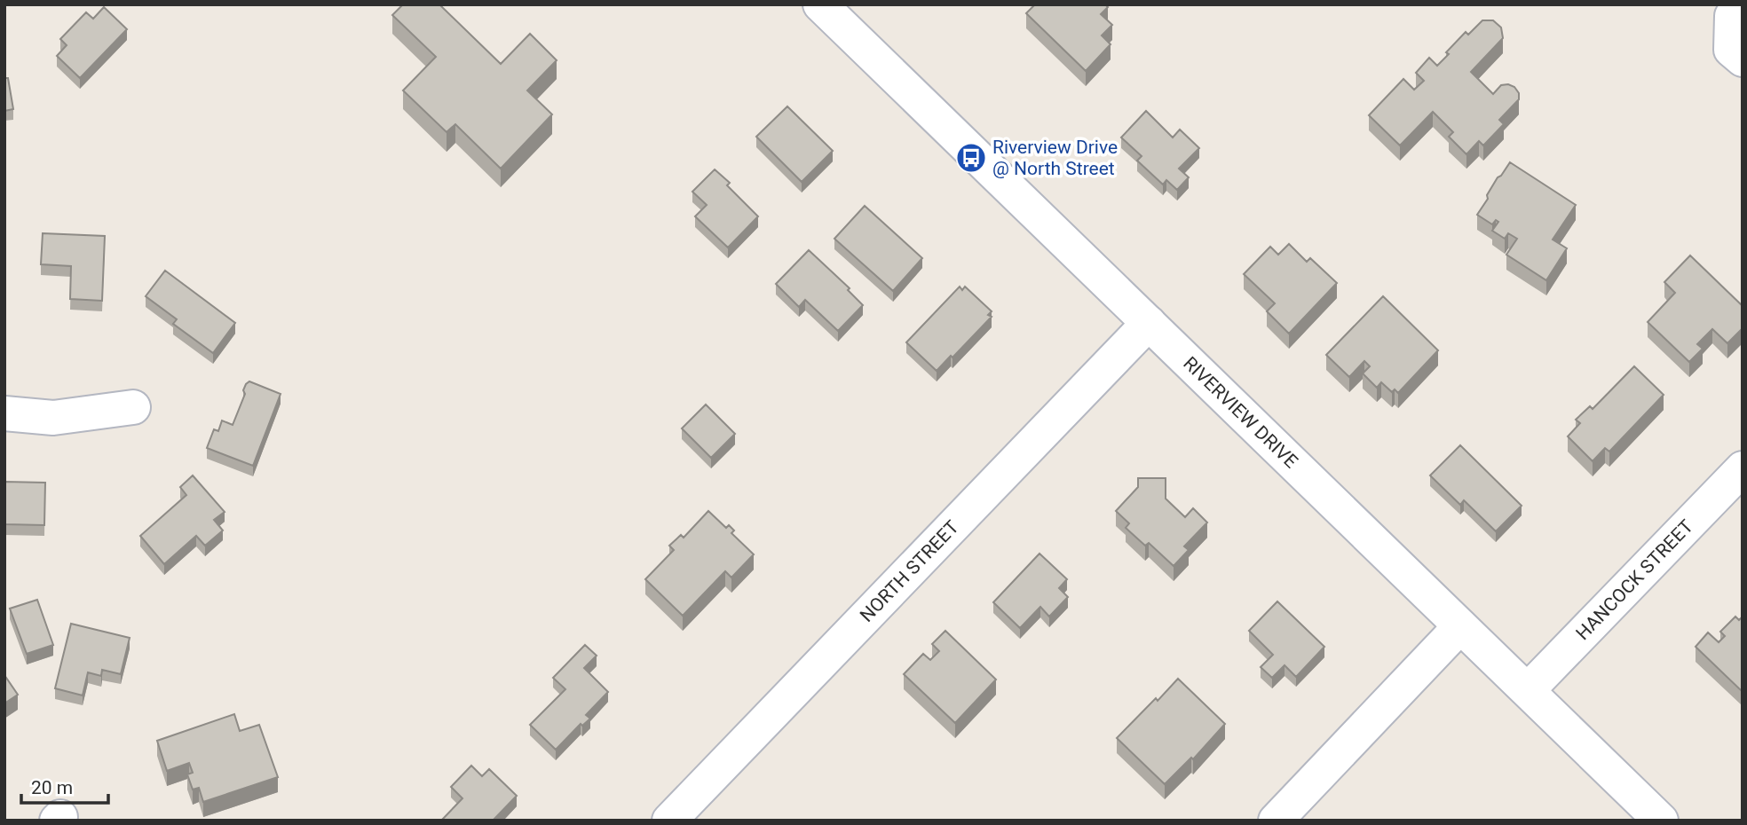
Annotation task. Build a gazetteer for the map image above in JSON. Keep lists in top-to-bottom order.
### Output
{
  "streets": {
    "street": ["RIVERVIEW DRIVE", "NORTH STREET", "HANCOCK STREET"]
  },
  "crossings": [
    ["RIVERVIEW DRIVE", "NORTH STREET"],
    ["RIVERVIEW DRIVE", "HANCOCK STREET"]
  ],
  "places": {
    "bus stop": ["Riverview Drive @ North Street"]
  },
  "scale_bar": "20 m"
}
